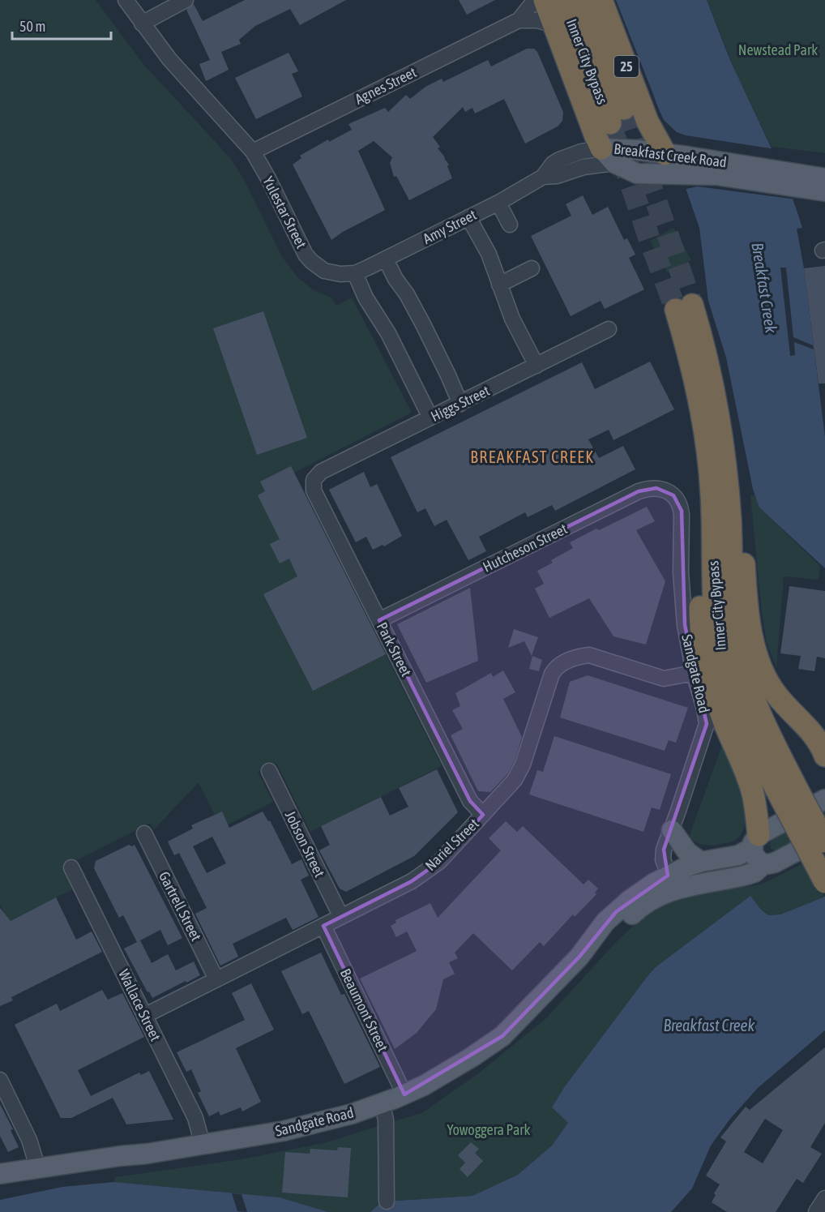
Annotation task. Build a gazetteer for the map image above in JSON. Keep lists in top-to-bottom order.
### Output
{
  "streets": {
    "highway": ["Inner City Bypass", "25"],
    "main road": ["Breakfast Creek Road", "Sandgate Road"],
    "street": [
      "Agnes Street",
      "Yulestar Street",
      "Amy Street",
      "Higgs Street",
      "Hutcheson Street",
      "Park Street",
      "Jobson Street",
      "Nariel Street",
      "Gartrell Street",
      "Wallace Street",
      "Beaumont Street"
    ]
  },
  "crossings": [
    ["25", "Breakfast Creek Road"],
    ["Agnes Street", "Yulestar Street"],
    ["Breakfast Creek Road", "Amy Street"],
    ["Yulestar Street", "Amy Street"],
    ["Higgs Street", "Park Street"],
    ["Hutcheson Street", "Park Street"],
    ["Hutcheson Street", "Sandgate Road"],
    ["Park Street", "Nariel Street"],
    ["Sandgate Road", "Nariel Street"],
    ["Sandgate Road", "Wallace Street"],
    ["Sandgate Road", "Beaumont Street"],
    ["Jobson Street", "Nariel Street"],
    ["Nariel Street", "Gartrell Street"],
    ["Nariel Street", "Wallace Street"],
    ["Nariel Street", "Beaumont Street"]
  ],
  "districts": ["BREAKFAST CREEK"],
  "water": ["Breakfast Creek"],
  "parks": ["Newstead Park", "Yowoggera Park"],
  "scale_bar": "50 m"
}
